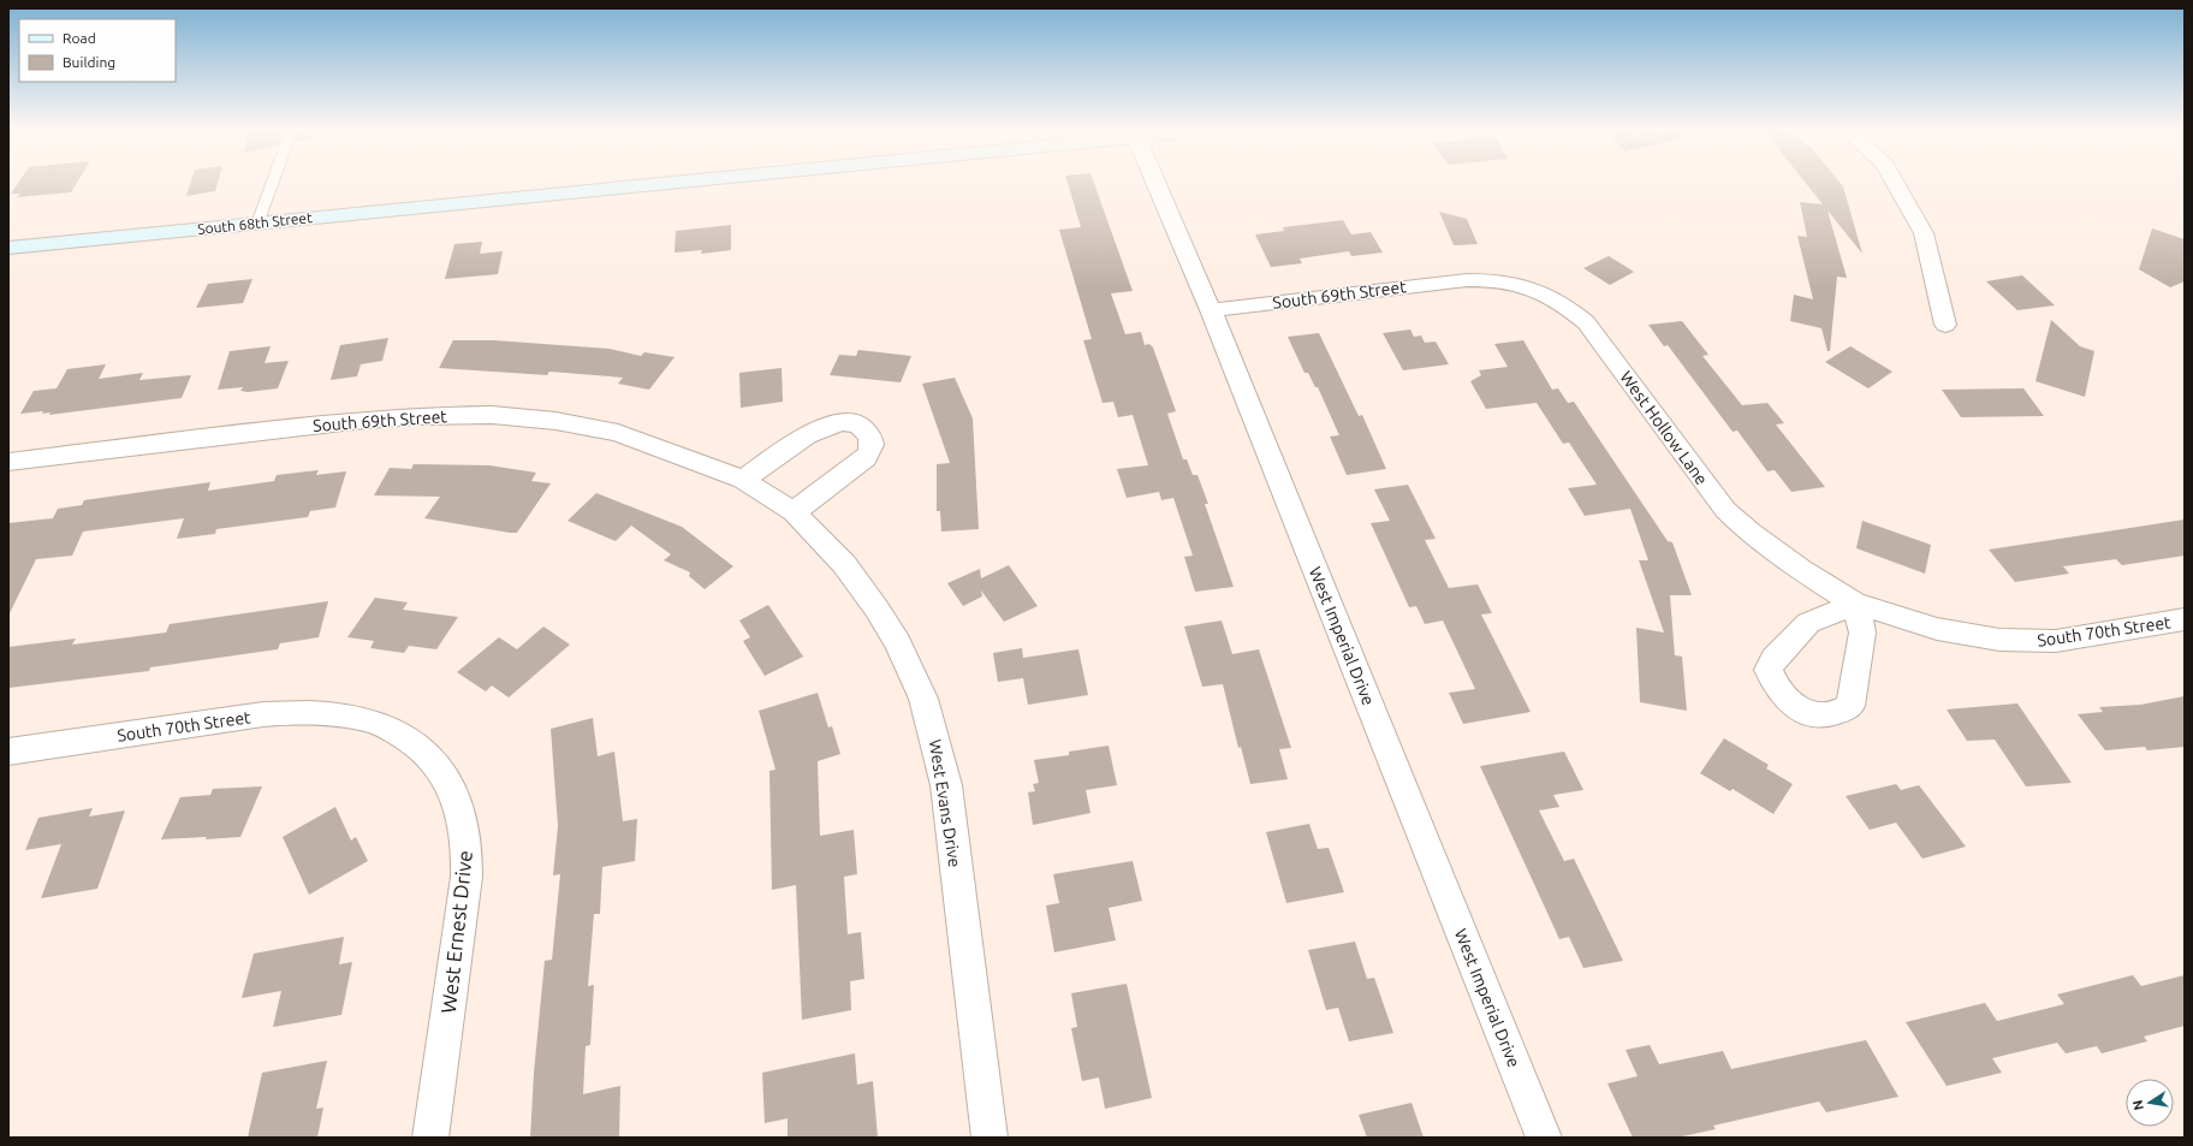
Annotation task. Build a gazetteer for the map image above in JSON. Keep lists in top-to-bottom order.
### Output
{
  "streets": {
    "street": [
      "South 68th Street",
      "South 69th Street",
      "West Hollow Lane",
      "South 70th Street",
      "West Imperial Drive",
      "West Evans Drive",
      "West Ernest Drive"
    ]
  },
  "crossings": [
    ["South 69th Street", "West Hollow Lane"],
    ["South 69th Street", "West Imperial Drive"],
    ["South 69th Street", "West Evans Drive"],
    ["West Hollow Lane", "South 70th Street"],
    ["South 70th Street", "West Ernest Drive"]
  ],
  "legend": ["Road", "Building"],
  "north": "left"
}
